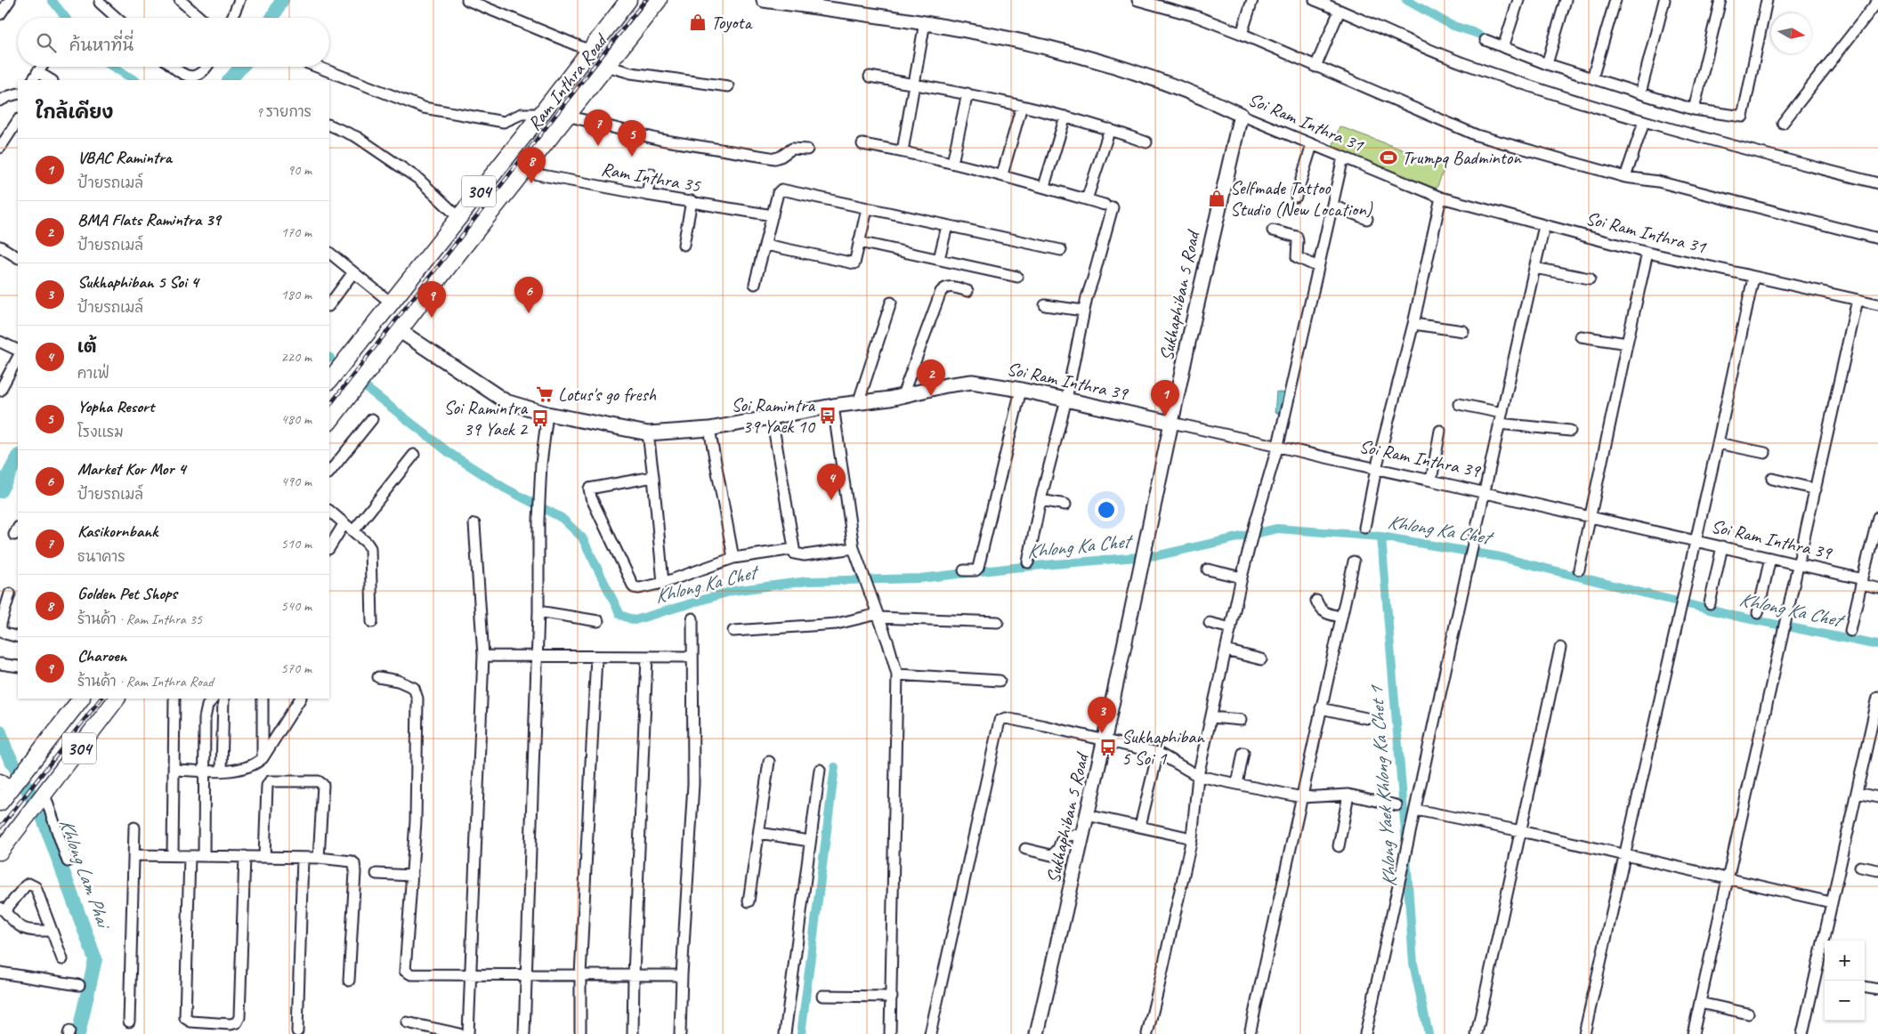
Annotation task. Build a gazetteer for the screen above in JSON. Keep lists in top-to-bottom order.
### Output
{
  "streets": {
    "main road": ["Ram Inthra Road", "304"],
    "street": [
      "Soi Ram Inthra 31",
      "Ram Inthra 35",
      "Sukhaphiban 5 Road",
      "Soi Ram Inthra 39"
    ]
  },
  "crossings": [
    ["Ram Inthra Road", "Ram Inthra 35"],
    ["Ram Inthra Road", "Soi Ram Inthra 39"],
    ["Soi Ram Inthra 31", "Sukhaphiban 5 Road"],
    ["Sukhaphiban 5 Road", "Soi Ram Inthra 39"]
  ],
  "water": ["Khlong Ka Chet", "Khlong Yaek Khlong Ka Chet 1", "Khlong Lam Phai"],
  "places": {
    "shop": ["Toyota", "Selfmade Tattoo Studio (New Location)"],
    "sports": ["Trumpq Badminton"],
    "supermarket": ["Lotus's go fresh"],
    "bus stop": ["Soi Ramintra 39 Yaek 10", "Soi Ramintra 39 Yaek 2", "Sukhaphiban 5 Soi 1"]
  },
  "north": "right",
  "page": {
    "search": "ค้นหาที่นี่",
    "heading": ["ใกล้เคียง", "9 รายการ"],
    "pins": [
      "7",
      "5",
      "8",
      "6",
      "9",
      "2",
      "1",
      "4",
      "3"
    ],
    "list": [
      {
        "mark": "1",
        "name": "VBAC Ramintra",
        "note": "ป้ายรถเมล์",
        "value": "90 m"
      },
      {
        "mark": "2",
        "name": "BMA Flats Ramintra 39",
        "note": "ป้ายรถเมล์",
        "value": "170 m"
      },
      {
        "mark": "3",
        "name": "Sukhaphiban 5 Soi 4",
        "note": "ป้ายรถเมล์",
        "value": "180 m"
      },
      {
        "mark": "4",
        "name": "เต้",
        "note": "คาเฟ่",
        "value": "220 m"
      },
      {
        "mark": "5",
        "name": "Yopha Resort",
        "note": "โรงแรม",
        "value": "480 m"
      },
      {
        "mark": "6",
        "name": "Market Kor Mor 4",
        "note": "ป้ายรถเมล์",
        "value": "490 m"
      },
      {
        "mark": "7",
        "name": "Kasikornbank",
        "note": "ธนาคาร",
        "value": "510 m"
      },
      {
        "mark": "8",
        "name": "Golden Pet Shops",
        "note": "ร้านค้า · Ram Inthra 35",
        "value": "540 m"
      },
      {
        "mark": "9",
        "name": "Charoen",
        "note": "ร้านค้า · Ram Inthra Road",
        "value": "570 m"
      }
    ],
    "map_buttons": ["+", "−"]
  }
}
